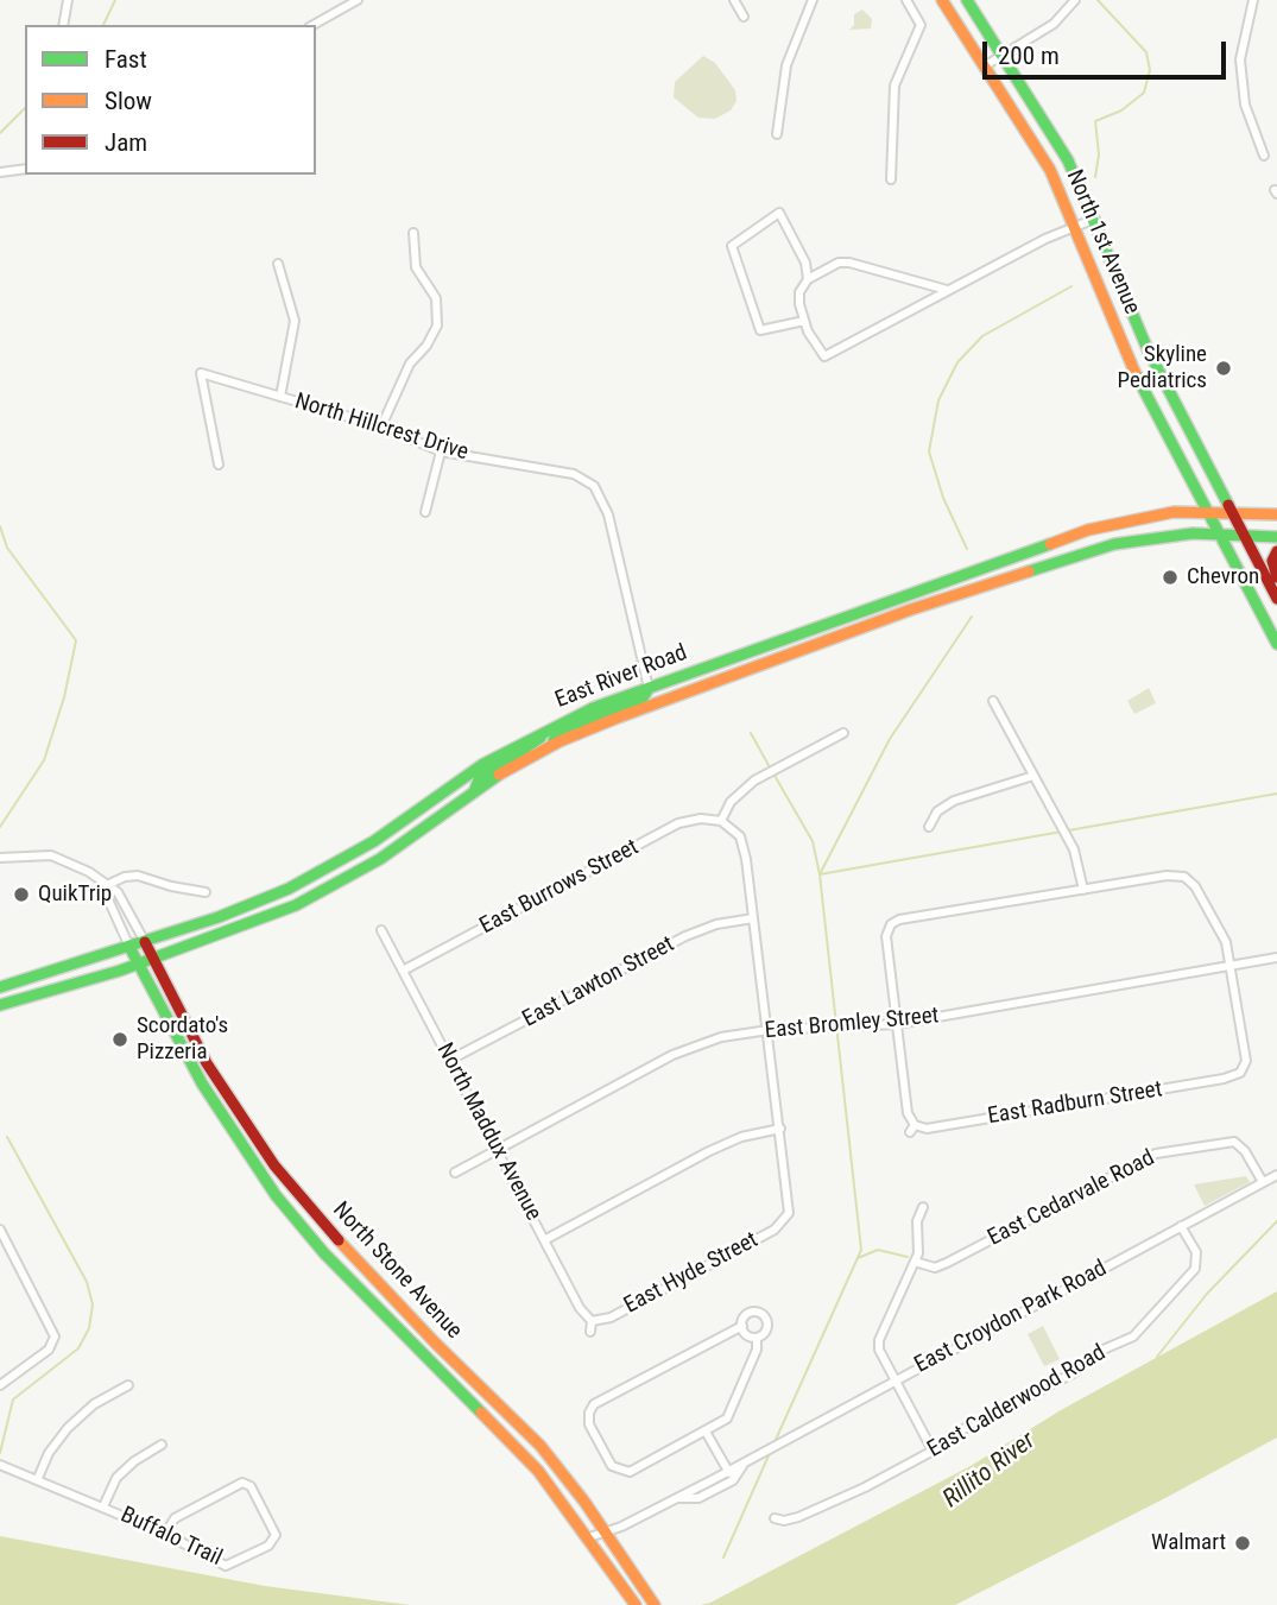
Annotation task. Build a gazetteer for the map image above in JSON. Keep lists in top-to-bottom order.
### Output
{
  "streets": {
    "main road": ["North 1st Avenue", "East River Road", "North Stone Avenue"],
    "street": [
      "North Hillcrest Drive",
      "East Burrows Street",
      "East Lawton Street",
      "East Bromley Street",
      "East Radburn Street",
      "North Maddux Avenue",
      "East Cedarvale Road",
      "East Hyde Street",
      "East Croydon Park Road",
      "East Calderwood Road",
      "Buffalo Trail"
    ]
  },
  "crossings": [
    ["North 1st Avenue", "East River Road"],
    ["North Hillcrest Drive", "East River Road"],
    ["East River Road", "North Stone Avenue"],
    ["East Burrows Street", "North Maddux Avenue"],
    ["East Lawton Street", "North Maddux Avenue"],
    ["East Bromley Street", "East Radburn Street"],
    ["East Bromley Street", "North Maddux Avenue"],
    ["North Maddux Avenue", "East Hyde Street"],
    ["East Cedarvale Road", "East Croydon Park Road"],
    ["North Stone Avenue", "East Croydon Park Road"],
    ["East Croydon Park Road", "East Calderwood Road"]
  ],
  "water": ["Rillito River"],
  "places": [
    "Skyline Pediatrics",
    "Chevron",
    "QuikTrip",
    "Scordato's Pizzeria",
    "Walmart"
  ],
  "legend": ["Fast", "Slow", "Jam"],
  "scale_bar": "200 m"
}
